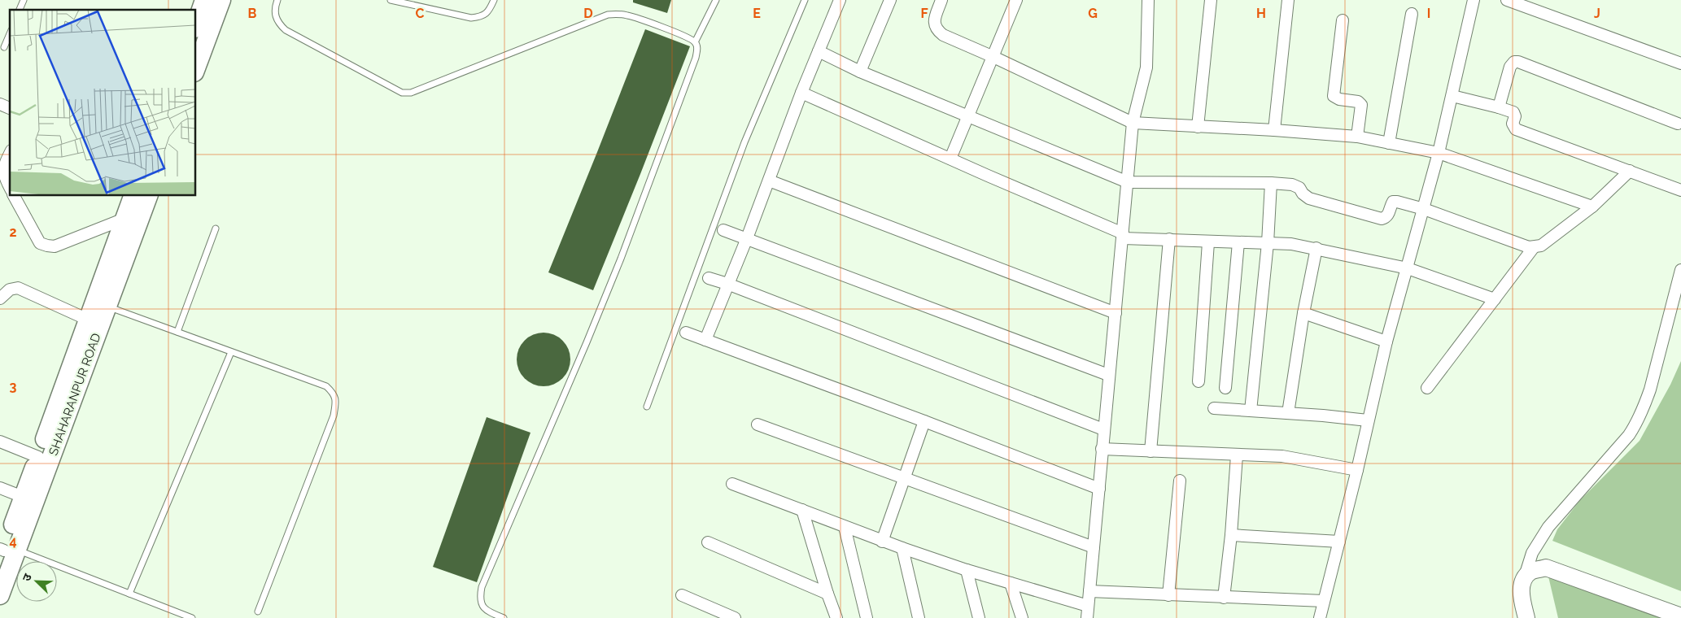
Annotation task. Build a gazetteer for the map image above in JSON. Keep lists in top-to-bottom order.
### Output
{
  "streets": {
    "main road": ["SHAHARANPUR ROAD"]
  },
  "north": "top left",
  "grid": {
    "columns": [
      "B",
      "C",
      "D",
      "E",
      "F",
      "G",
      "H",
      "I",
      "J"
    ],
    "rows": ["2", "3", "4"]
  }
}
